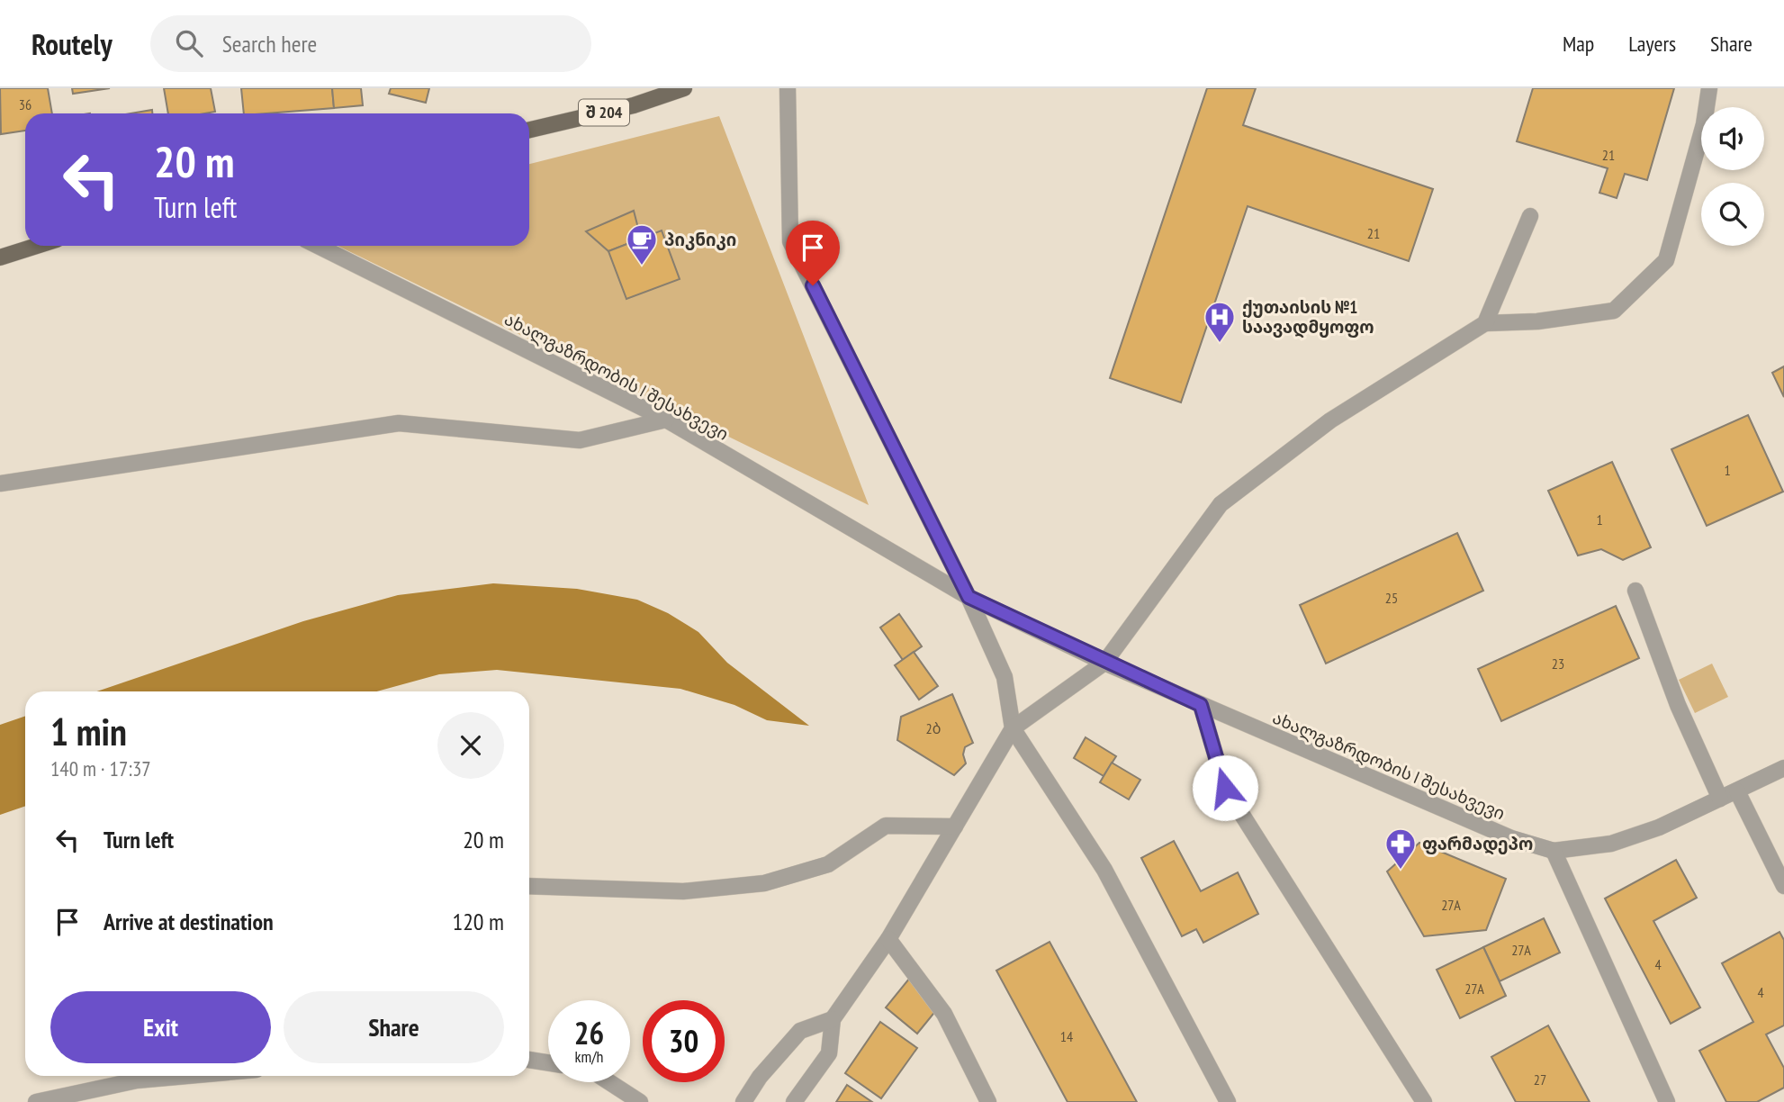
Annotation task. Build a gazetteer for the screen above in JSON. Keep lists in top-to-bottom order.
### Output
{
  "streets": {
    "main road": ["შ 204"],
    "street": ["ახალგაზრდობის I შესახვევი"]
  },
  "places": {
    "cafe": ["პიკნიკი"],
    "hospital": ["ქუთაისის №1 საავადმყოფო"],
    "pharmacy": ["ფარმადეპო"]
  },
  "house_numbers": [
    "36",
    "21",
    "21",
    "1",
    "1",
    "25",
    "23",
    "2ბ",
    "27A",
    "27A",
    "4",
    "27A",
    "4",
    "14",
    "27"
  ],
  "page": {
    "header": "Routely",
    "search": "Search here",
    "nav": ["Map", "Layers", "Share"],
    "turn": ["20 m", "Turn left"],
    "heading": ["1 min", "140 m · 17:37"],
    "list": [
      {
        "name": "Turn left",
        "value": "20 m"
      },
      {
        "name": "Arrive at destination",
        "value": "120 m"
      }
    ],
    "buttons": ["Exit", "Share"],
    "speed": "26 km/h",
    "limit": "30"
  }
}
